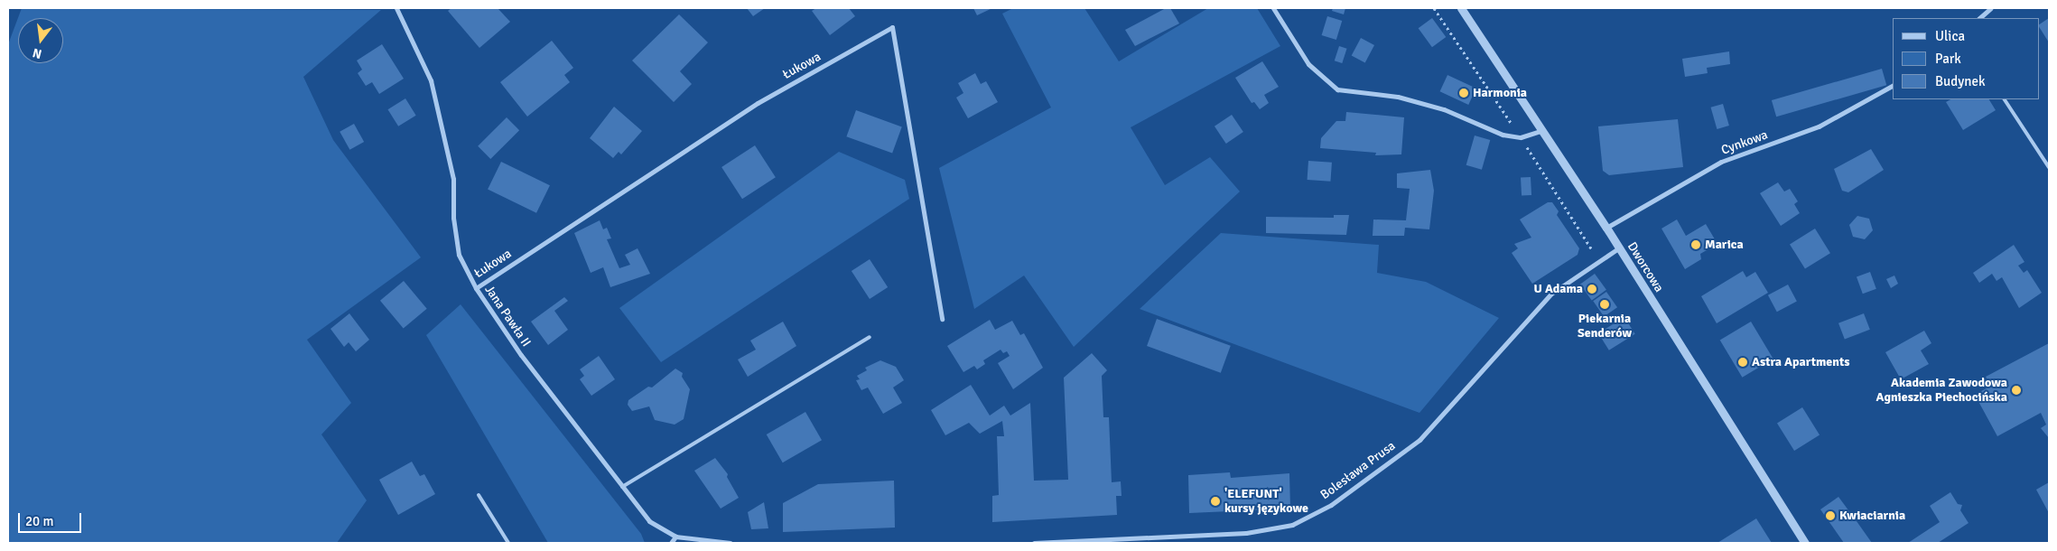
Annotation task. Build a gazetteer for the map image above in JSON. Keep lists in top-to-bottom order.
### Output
{
  "streets": {
    "street": [
      "Łukowa",
      "Cynkowa",
      "Dworcowa",
      "Jana Pawła II",
      "Bolesława Prusa"
    ]
  },
  "crossings": [
    ["Łukowa", "Jana Pawła II"],
    ["Cynkowa", "Dworcowa"],
    ["Dworcowa", "Bolesława Prusa"]
  ],
  "places": [
    "Harmonia",
    "Marica",
    "U Adama",
    "Piekarnia Senderów",
    "Astra Apartments",
    "Akademia Zawodowa Agnieszka Piechocińska",
    "'ELEFUNT' kursy językowe",
    "Kwiaciarnia"
  ],
  "legend": ["Ulica", "Park", "Budynek"],
  "scale_bar": "20 m",
  "north": "bottom"
}
